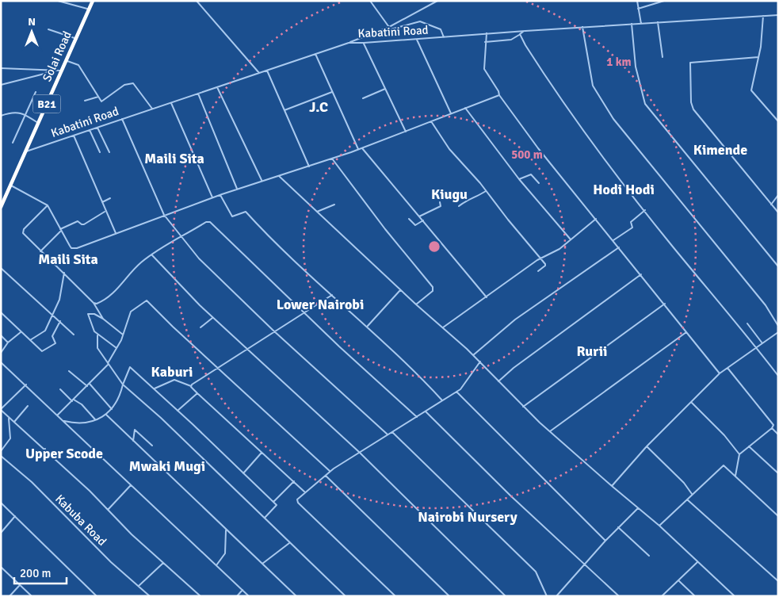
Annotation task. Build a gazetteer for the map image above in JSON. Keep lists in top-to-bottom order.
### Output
{
  "streets": {
    "highway": ["Solai Road", "B21"],
    "street": ["Kabatini Road", "Kabuba Road"]
  },
  "crossings": [
    ["Kabatini Road", "Solai Road"]
  ],
  "districts": [
    "J.C",
    "Kimende",
    "Maili Sita",
    "Hodi Hodi",
    "Kiugu",
    "Maili Sita",
    "Lower Nairobi",
    "Rurii",
    "Kaburi",
    "Upper Scode",
    "Mwaki Mugi",
    "Nairobi Nursery"
  ],
  "scale_bar": "200 m",
  "north": "top",
  "rings": ["1 km", "500 m"]
}
